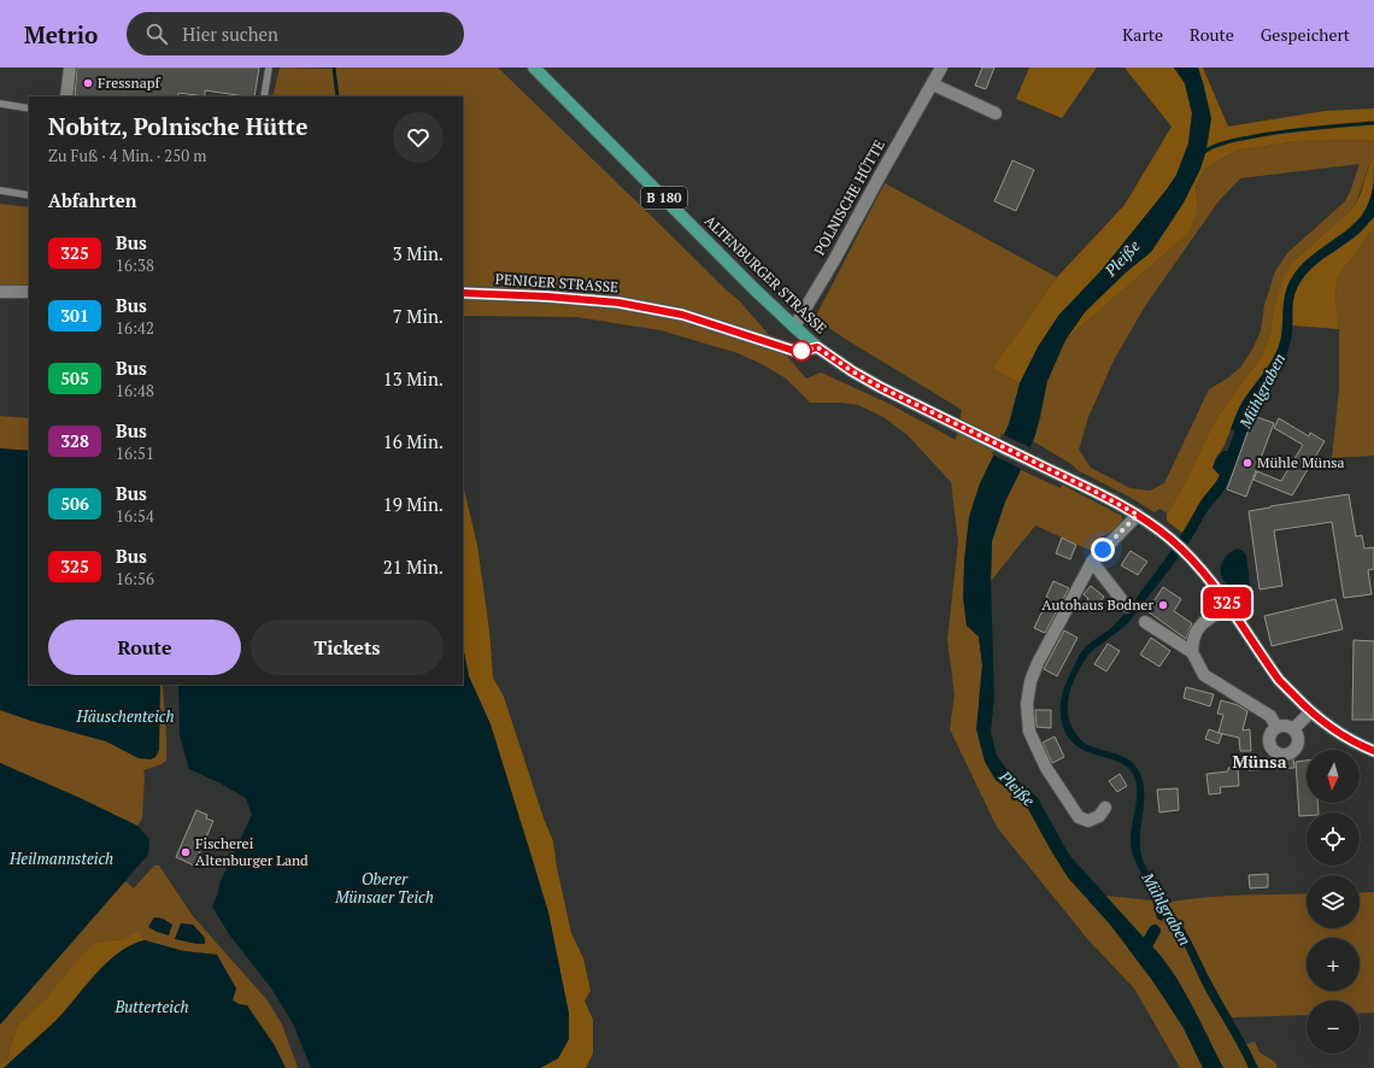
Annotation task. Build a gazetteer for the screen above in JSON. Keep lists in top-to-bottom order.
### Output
{
  "streets": {
    "main road": ["B 180", "ALTENBURGER STRASSE"],
    "street": ["POLNISCHE HÜTTE", "PENIGER STRASSE"]
  },
  "crossings": [
    ["B 180", "ALTENBURGER STRASSE"],
    ["POLNISCHE HÜTTE", "ALTENBURGER STRASSE"],
    ["ALTENBURGER STRASSE", "PENIGER STRASSE"]
  ],
  "districts": ["Münsa"],
  "water": [
    "Pleiße",
    "Mühlgraben",
    "Häuschenteich",
    "Heilmannsteich",
    "Oberer Münsaer Teich",
    "Butterteich"
  ],
  "places": [
    "Fressnapf",
    "Mühle Münsa",
    "Autohaus Bodner",
    "Fischerei Altenburger Land"
  ],
  "lines": ["bus line 325"],
  "north": "bottom",
  "page": {
    "header": "Metrio",
    "search": "Hier suchen",
    "nav": ["Karte", "Route", "Gespeichert"],
    "on_map": "325",
    "heading": [
      ["Nobitz, Polnische Hütte", "Zu Fuß · 4 Min. · 250 m"],
      "Abfahrten"
    ],
    "list": [
      {
        "mark": "325",
        "name": "Bus",
        "note": "16:38",
        "value": "3 Min."
      },
      {
        "mark": "301",
        "name": "Bus",
        "note": "16:42",
        "value": "7 Min."
      },
      {
        "mark": "505",
        "name": "Bus",
        "note": "16:48",
        "value": "13 Min."
      },
      {
        "mark": "328",
        "name": "Bus",
        "note": "16:51",
        "value": "16 Min."
      },
      {
        "mark": "506",
        "name": "Bus",
        "note": "16:54",
        "value": "19 Min."
      },
      {
        "mark": "325",
        "name": "Bus",
        "note": "16:56",
        "value": "21 Min."
      }
    ],
    "buttons": ["Route", "Tickets"],
    "map_buttons": ["+", "−"]
  }
}
